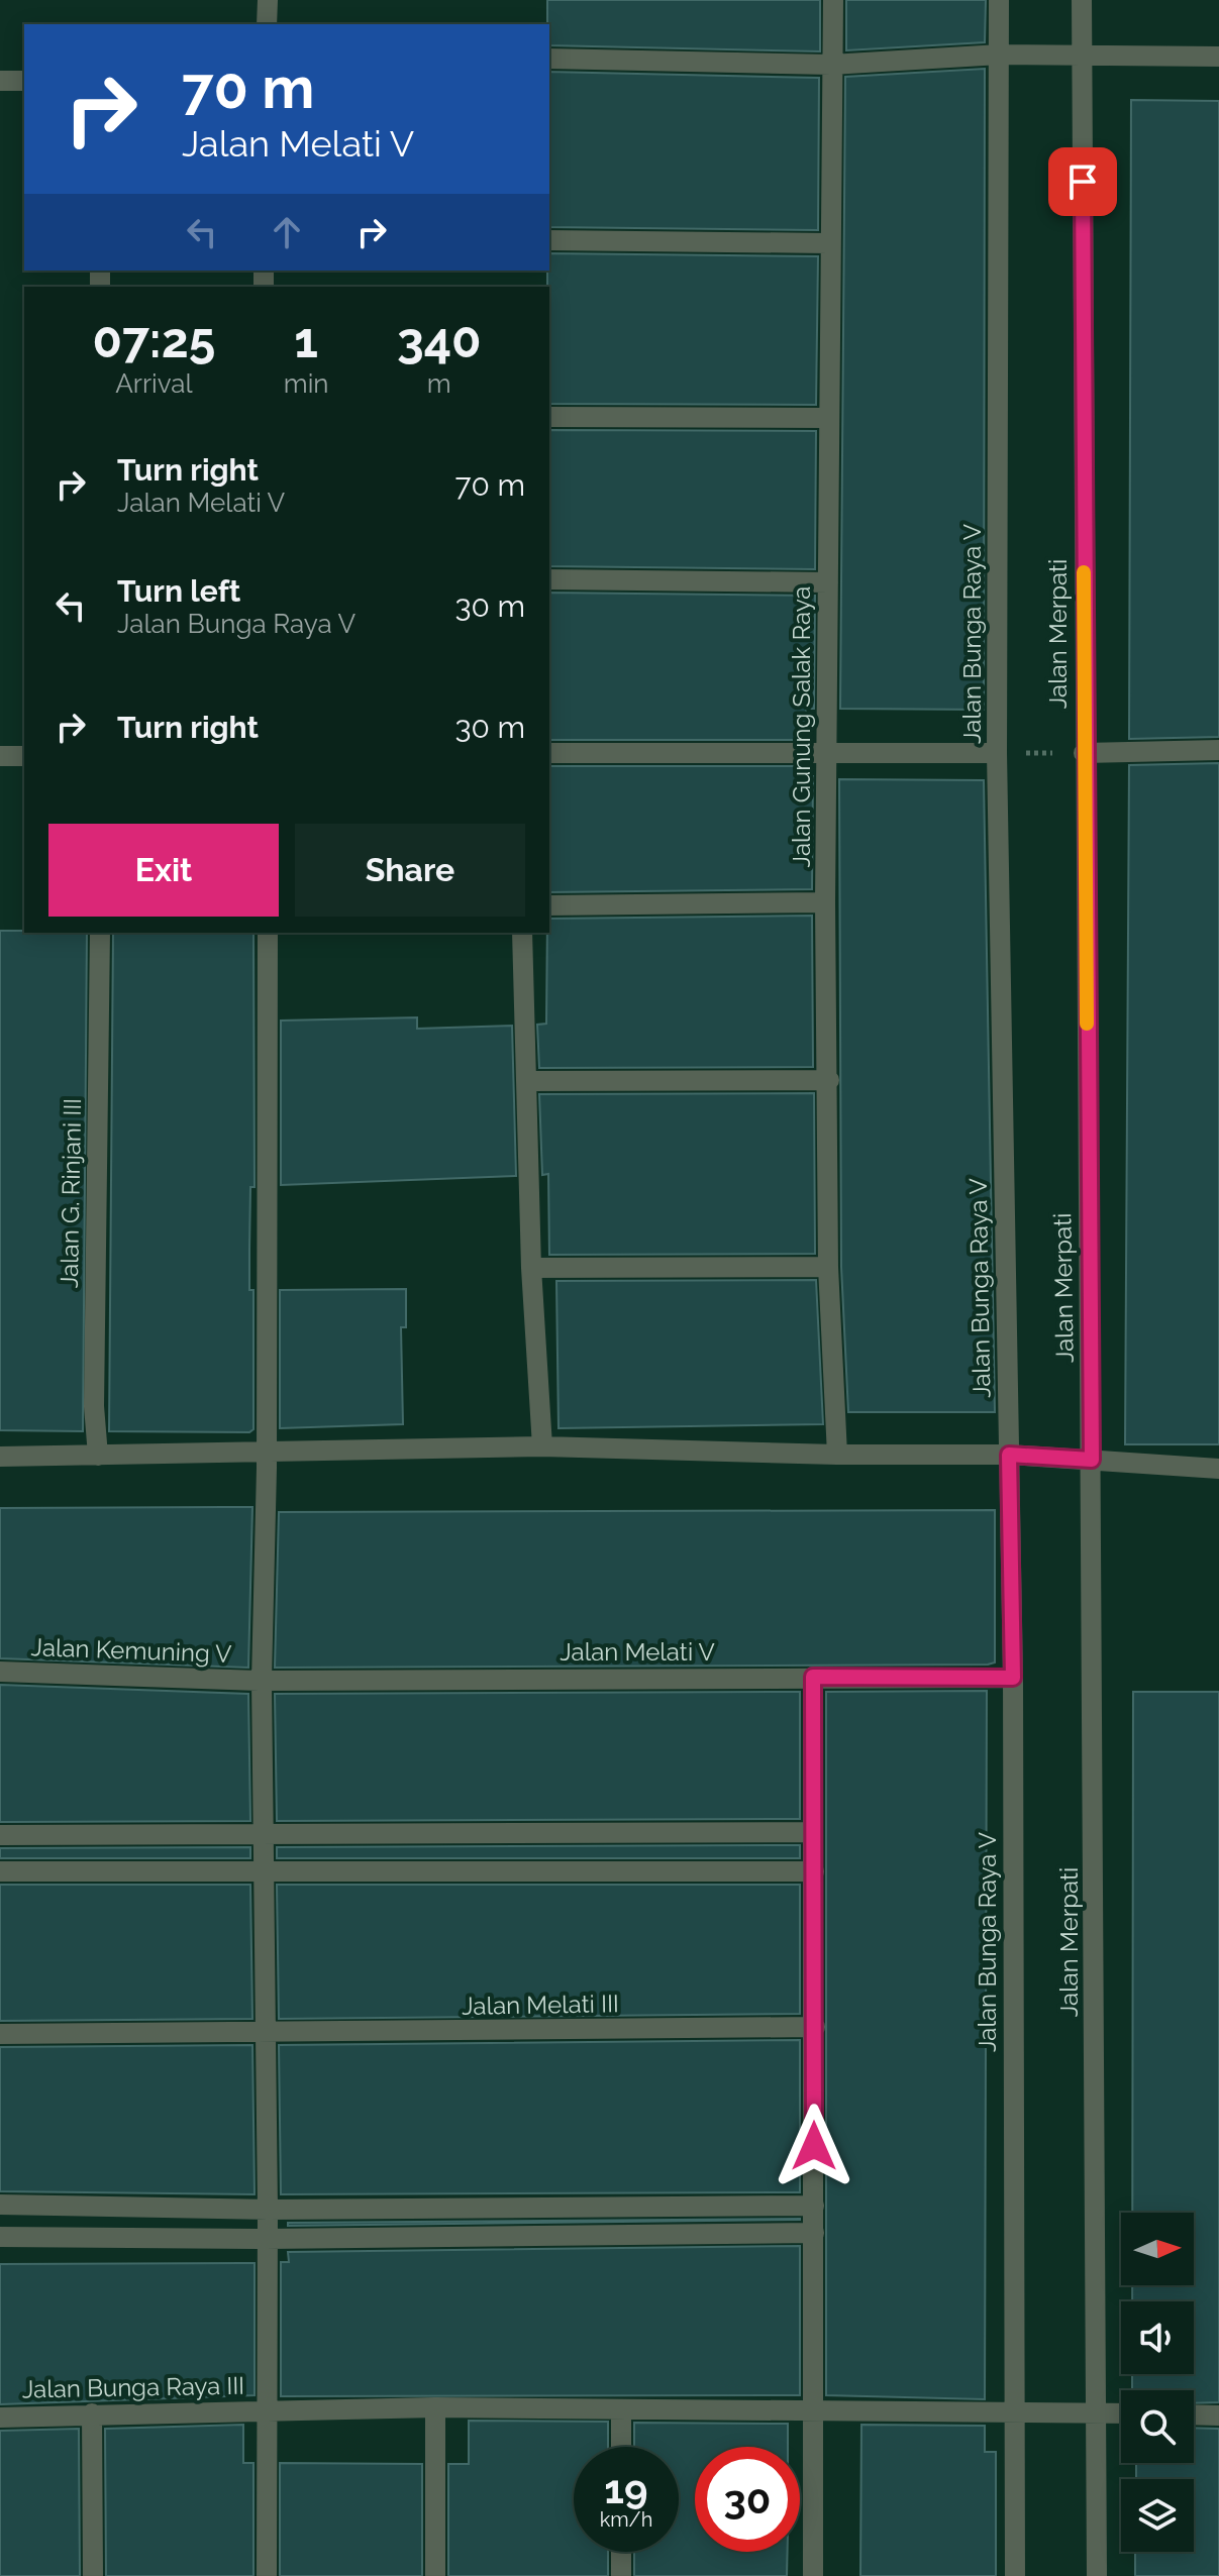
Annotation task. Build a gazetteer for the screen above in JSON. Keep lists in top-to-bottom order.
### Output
{
  "streets": {
    "street": [
      "Jalan Bunga Raya V",
      "Jalan Merpati",
      "Jalan Gunung Salak Raya",
      "Jalan G. Rinjani III",
      "Jalan Kemuning V",
      "Jalan Melati V",
      "Jalan Melati III",
      "Jalan Bunga Raya III"
    ]
  },
  "crossings": [
    ["Jalan Bunga Raya V", "Jalan Melati V"],
    ["Jalan Bunga Raya V", "Jalan Bunga Raya III"],
    ["Jalan Merpati", "Jalan Bunga Raya III"],
    ["Jalan Kemuning V", "Jalan Melati V"]
  ],
  "north": "right",
  "page": {
    "turn": ["70 m", "Jalan Melati V"],
    "eta": [
      "07:25",
      "Arrival",
      "1",
      "min",
      "340",
      "m"
    ],
    "list": [
      {
        "name": "Turn right",
        "note": "Jalan Melati V",
        "value": "70 m"
      },
      {
        "name": "Turn left",
        "note": "Jalan Bunga Raya V",
        "value": "30 m"
      },
      {
        "name": "Turn right",
        "value": "30 m"
      }
    ],
    "buttons": ["Exit", "Share"],
    "speed": "19 km/h",
    "limit": "30"
  }
}
